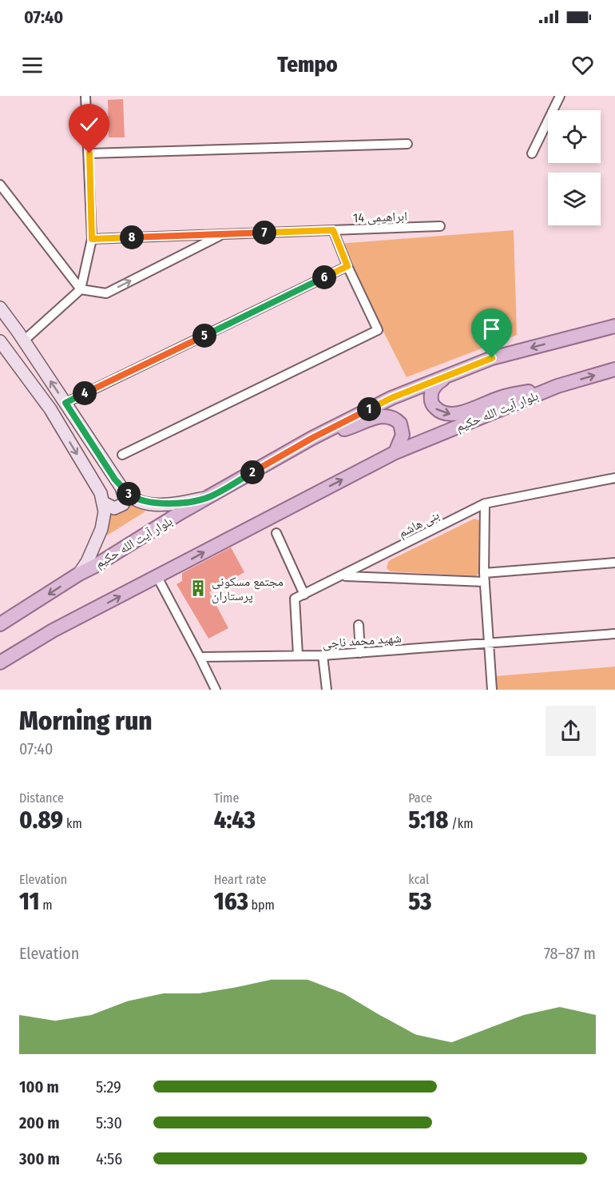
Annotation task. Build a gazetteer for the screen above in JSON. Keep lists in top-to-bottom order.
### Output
{
  "streets": {
    "main road": ["بلوار آیت الله حکیم"],
    "street": ["ابراهیمی 14", "بنی هاشم", "شهید محمد ناجی"]
  },
  "places": {
    "building": ["مجتمع مسکونی پرستاران"]
  },
  "page": {
    "status": "07:40",
    "header": "Tempo",
    "pins": [
      "7",
      "8",
      "6",
      "5",
      "4",
      "1",
      "2",
      "3"
    ],
    "heading": ["Morning run", "07:40"],
    "stats": [
      ["Distance", "0.89 km"],
      ["Time", "4:43"],
      ["Pace", "5:18 /km"],
      ["Elevation", "11 m"],
      ["Heart rate", "163 bpm"],
      ["kcal", "53"]
    ],
    "chart": ["Elevation", "78–87 m"],
    "list": [
      {
        "name": "100 m",
        "note": "5:29"
      },
      {
        "name": "200 m",
        "note": "5:30"
      },
      {
        "name": "300 m",
        "note": "4:56"
      }
    ]
  }
}
